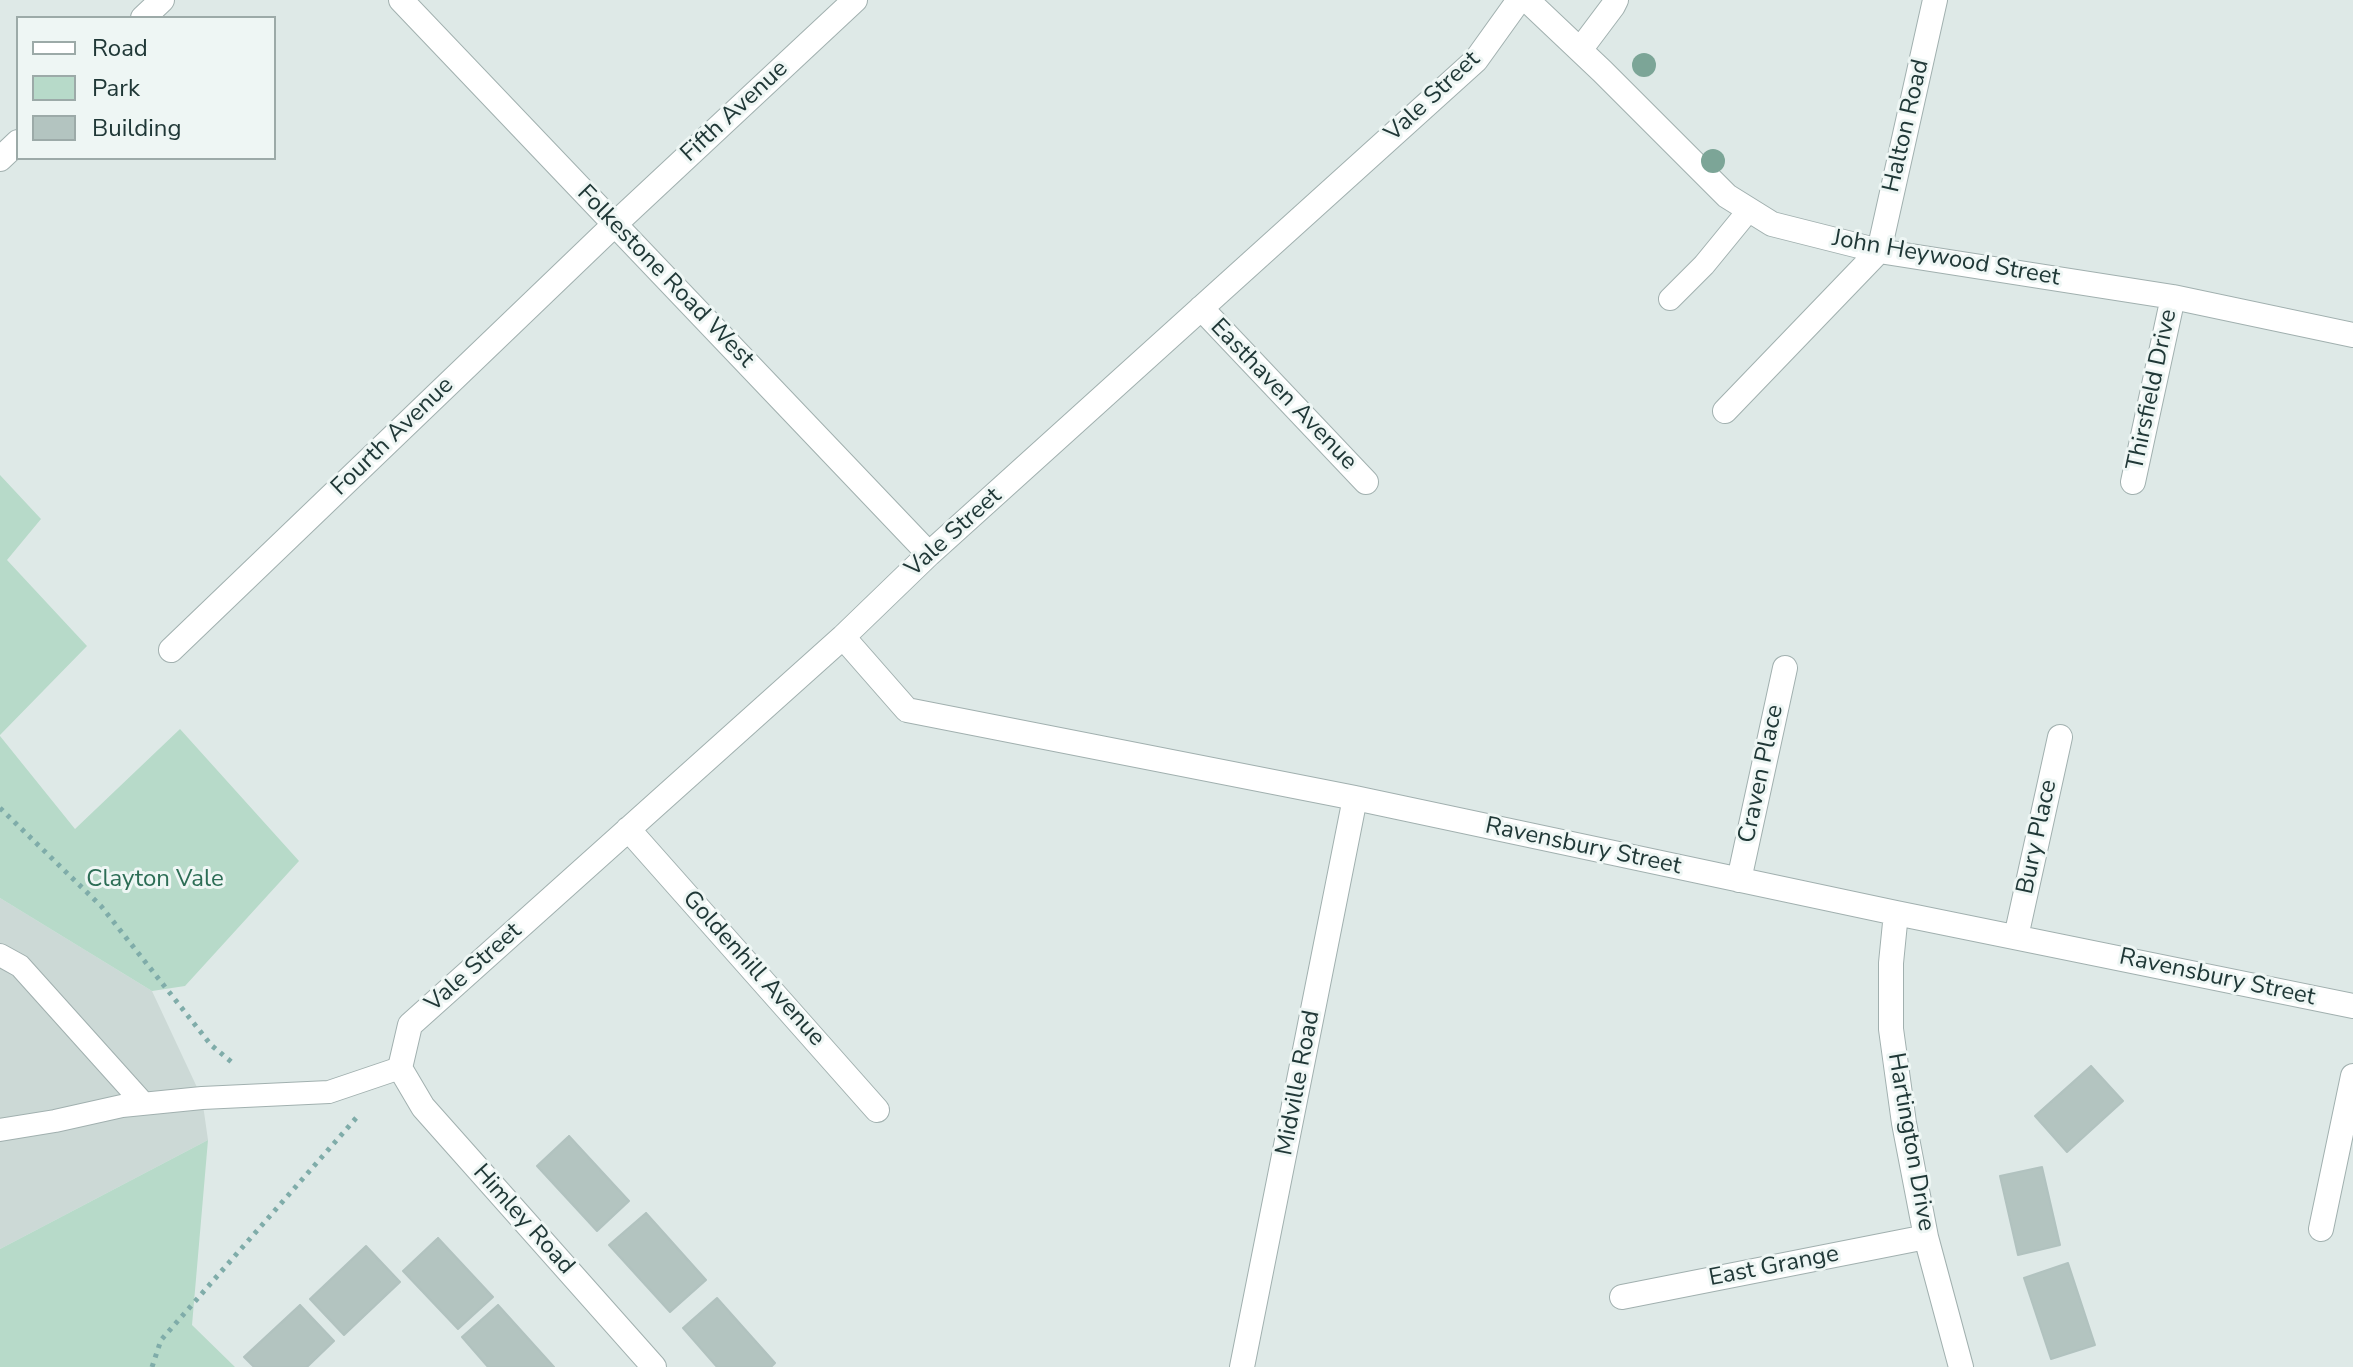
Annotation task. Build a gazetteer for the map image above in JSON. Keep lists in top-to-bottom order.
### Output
{
  "streets": {
    "street": [
      "Vale Street",
      "Fifth Avenue",
      "Halton Road",
      "John Heywood Street",
      "Folkestone Road West",
      "Thirsfield Drive",
      "Easthaven Avenue",
      "Fourth Avenue",
      "Craven Place",
      "Bury Place",
      "Ravensbury Street",
      "Goldenhill Avenue",
      "Midville Road",
      "Hartington Drive",
      "Himley Road",
      "East Grange"
    ]
  },
  "crossings": [
    ["Vale Street", "Folkestone Road West"],
    ["Vale Street", "Easthaven Avenue"],
    ["Vale Street", "Ravensbury Street"],
    ["Vale Street", "Goldenhill Avenue"],
    ["Vale Street", "Himley Road"],
    ["Fifth Avenue", "Folkestone Road West"],
    ["Fifth Avenue", "Fourth Avenue"],
    ["Halton Road", "John Heywood Street"],
    ["John Heywood Street", "Thirsfield Drive"],
    ["Folkestone Road West", "Fourth Avenue"],
    ["Craven Place", "Ravensbury Street"],
    ["Bury Place", "Ravensbury Street"],
    ["Ravensbury Street", "Midville Road"],
    ["Ravensbury Street", "Hartington Drive"],
    ["Hartington Drive", "East Grange"]
  ],
  "parks": ["Clayton Vale"],
  "legend": ["Road", "Park", "Building"]
}
